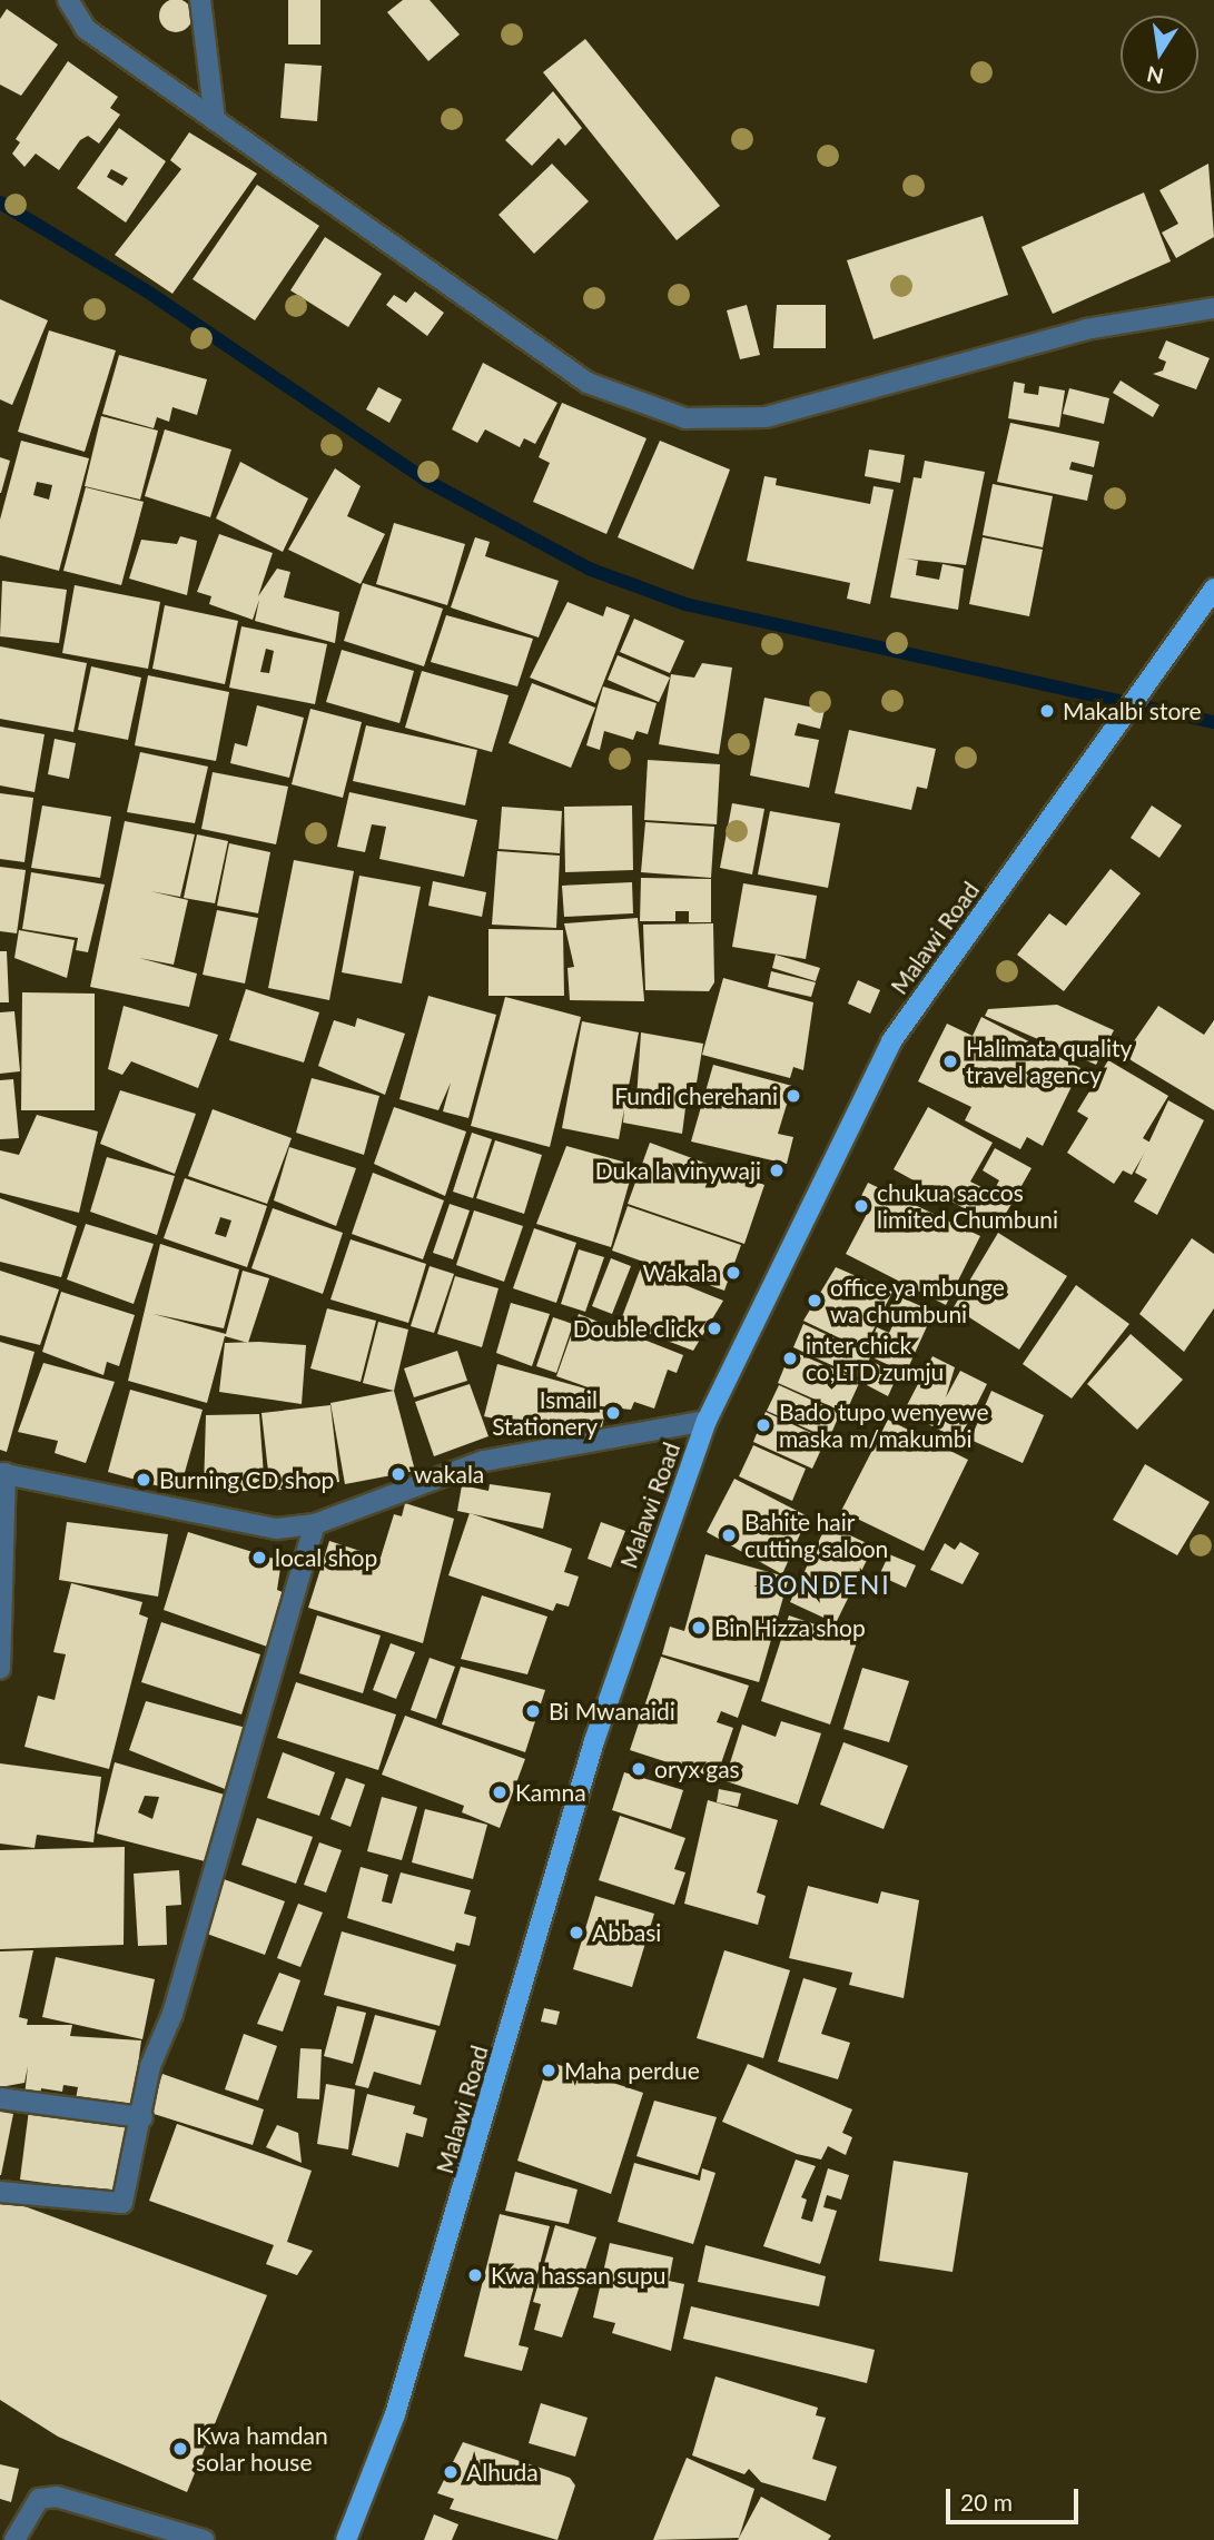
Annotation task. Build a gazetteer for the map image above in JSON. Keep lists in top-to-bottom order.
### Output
{
  "streets": {
    "main road": ["Malawi Road"]
  },
  "districts": ["BONDENI"],
  "places": [
    "Makalbi store",
    "Halimata quality travel agency",
    "Fundi cherehani",
    "Duka la vinywaji",
    "chukua saccos limited Chumbuni",
    "Wakala",
    "office ya mbunge wa chumbuni",
    "Double click",
    "inter chick co,LTD zumju",
    "Ismail Stationery",
    "Bado tupo wenyewe maska m/makumbi",
    "wakala",
    "Burning CD shop",
    "Bahite hair cutting saloon",
    "local shop",
    "Bin Hizza shop",
    "Bi Mwanaidi",
    "oryx gas",
    "Kamna",
    "Abbasi",
    "Maha perdue",
    "Kwa hassan supu",
    "Kwa hamdan solar house",
    "Alhuda"
  ],
  "scale_bar": "20 m",
  "north": "bottom"
}
